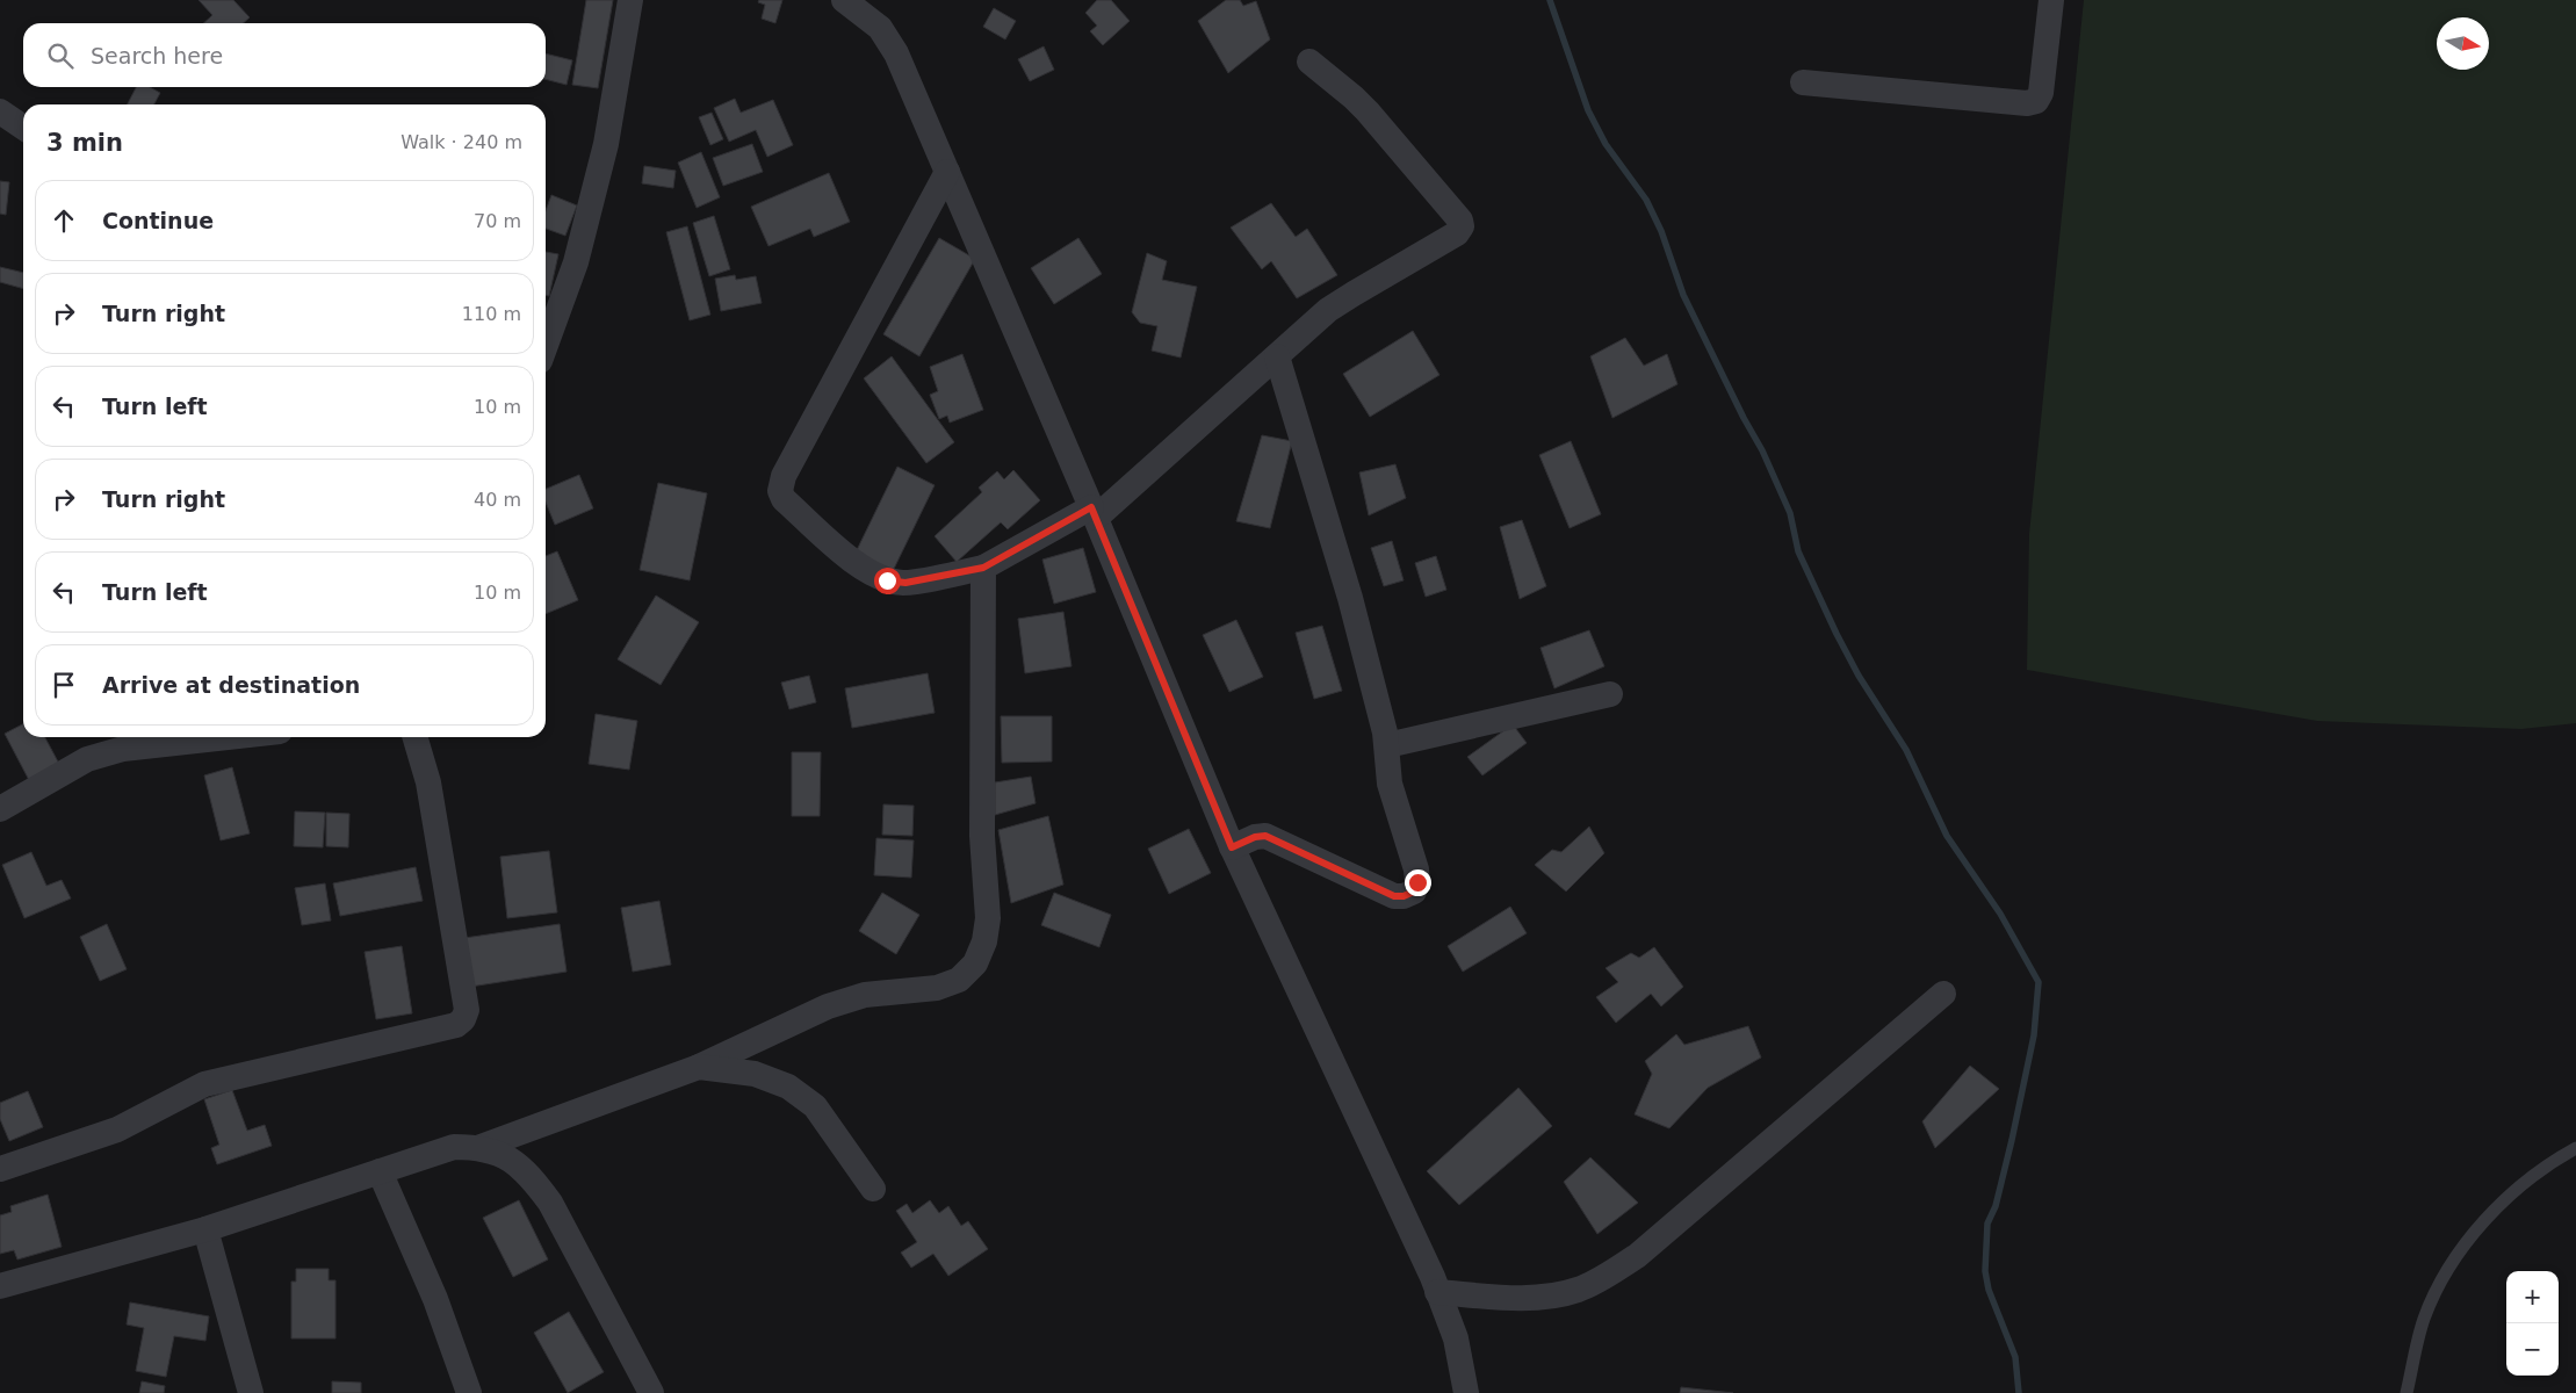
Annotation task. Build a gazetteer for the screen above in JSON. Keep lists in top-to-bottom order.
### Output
{
  "north": "right",
  "page": {
    "search": "Search here",
    "heading": ["3 min", "Walk · 240 m"],
    "list": [
      ["Continue", "70 m"],
      ["Turn right", "110 m"],
      ["Turn left", "10 m"],
      ["Turn right", "40 m"],
      ["Turn left", "10 m"],
      "Arrive at destination"
    ],
    "map_buttons": ["+", "−"]
  }
}
